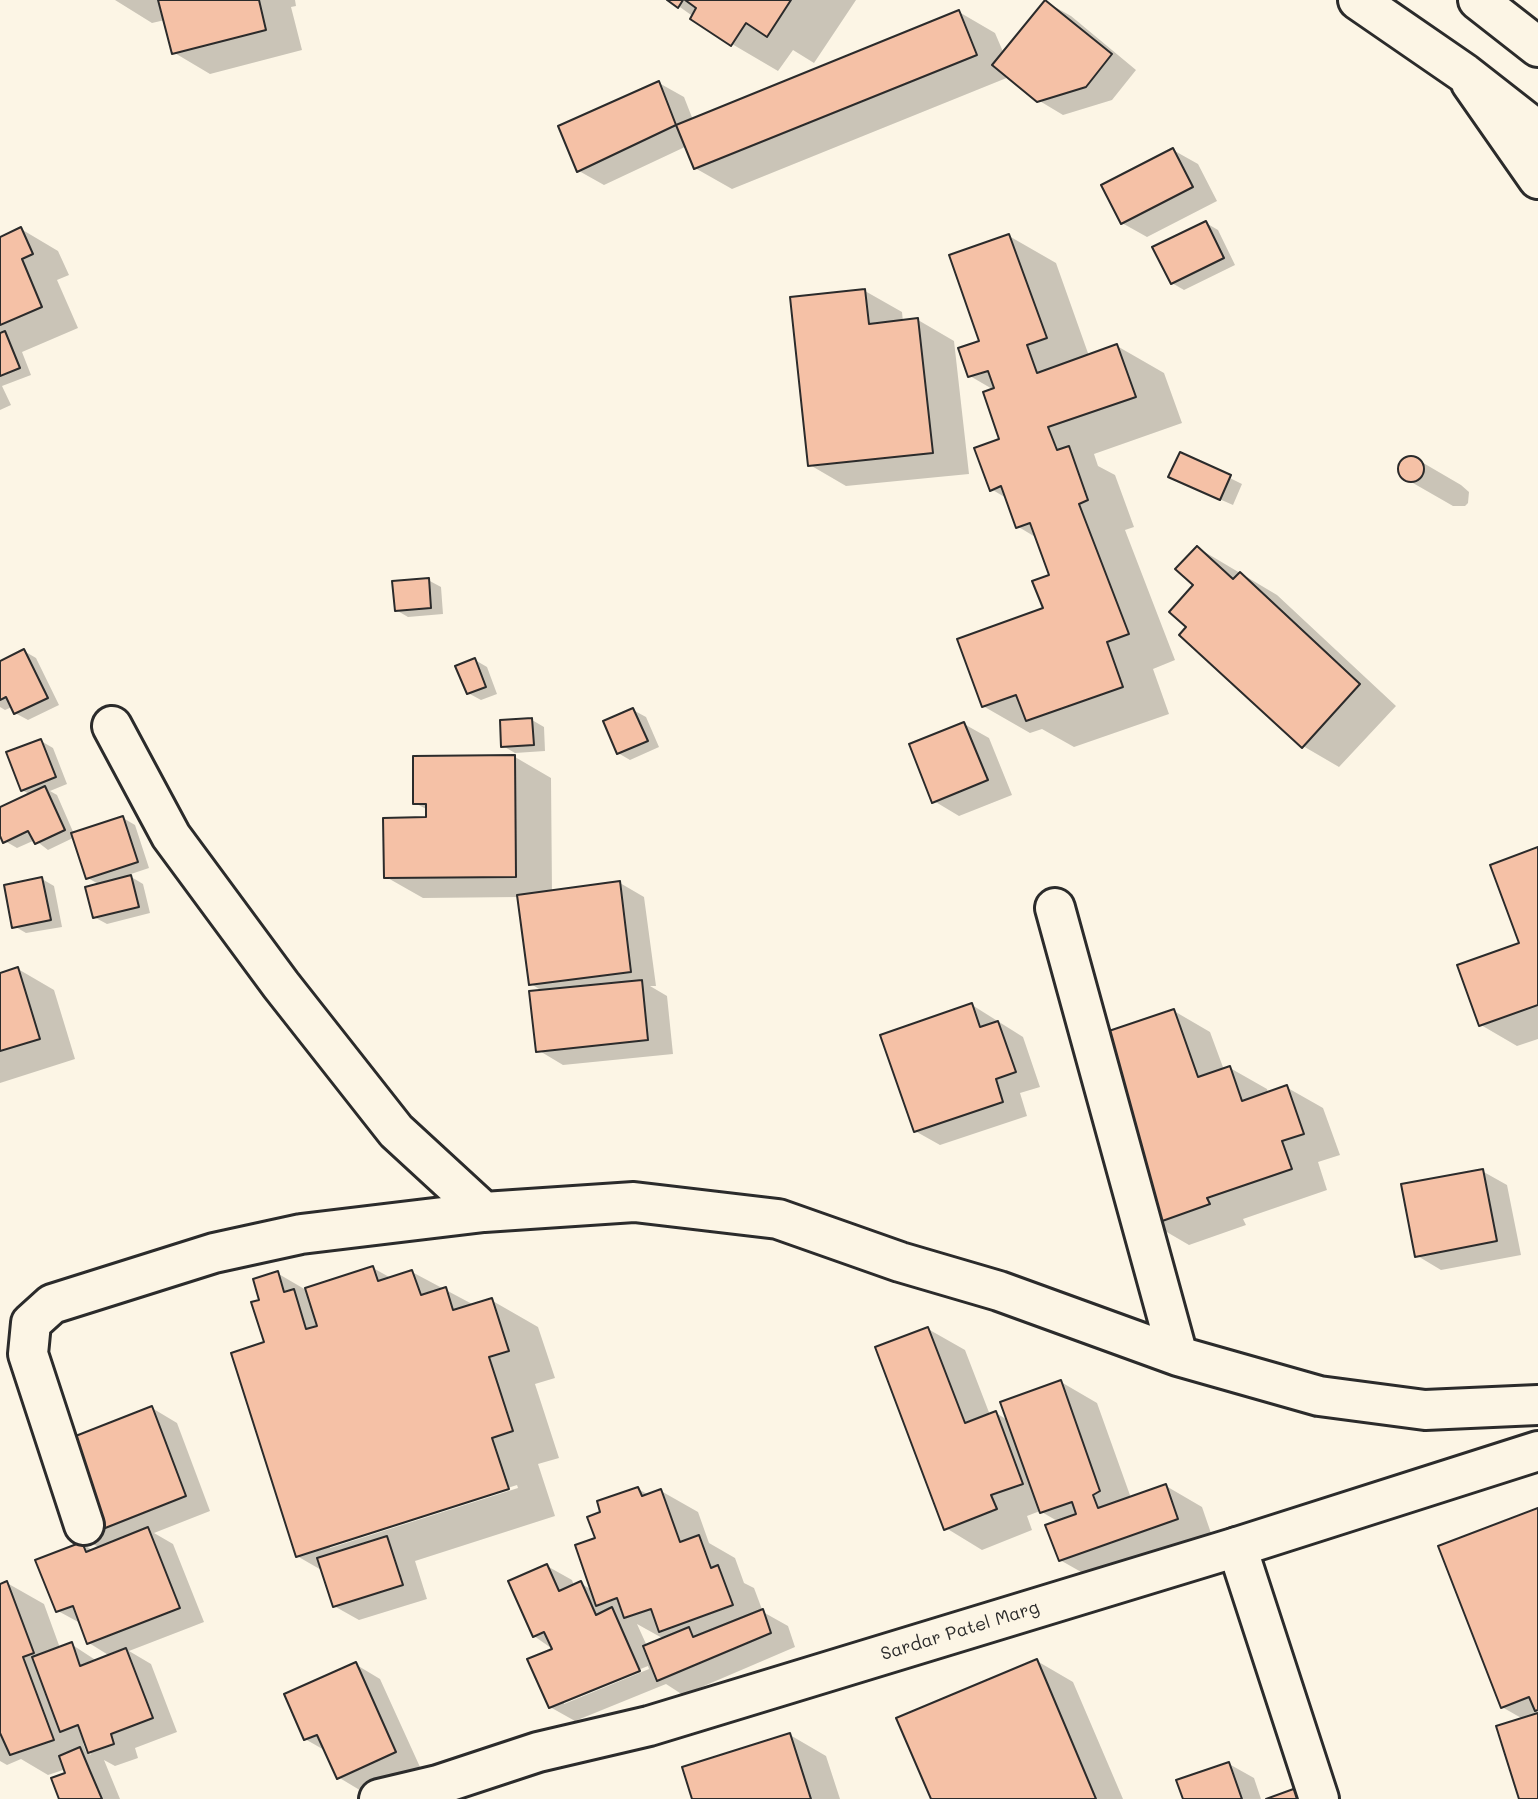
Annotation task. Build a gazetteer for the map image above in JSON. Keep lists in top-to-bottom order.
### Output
{
  "streets": {
    "street": ["Sardar Patel Marg"]
  }
}
